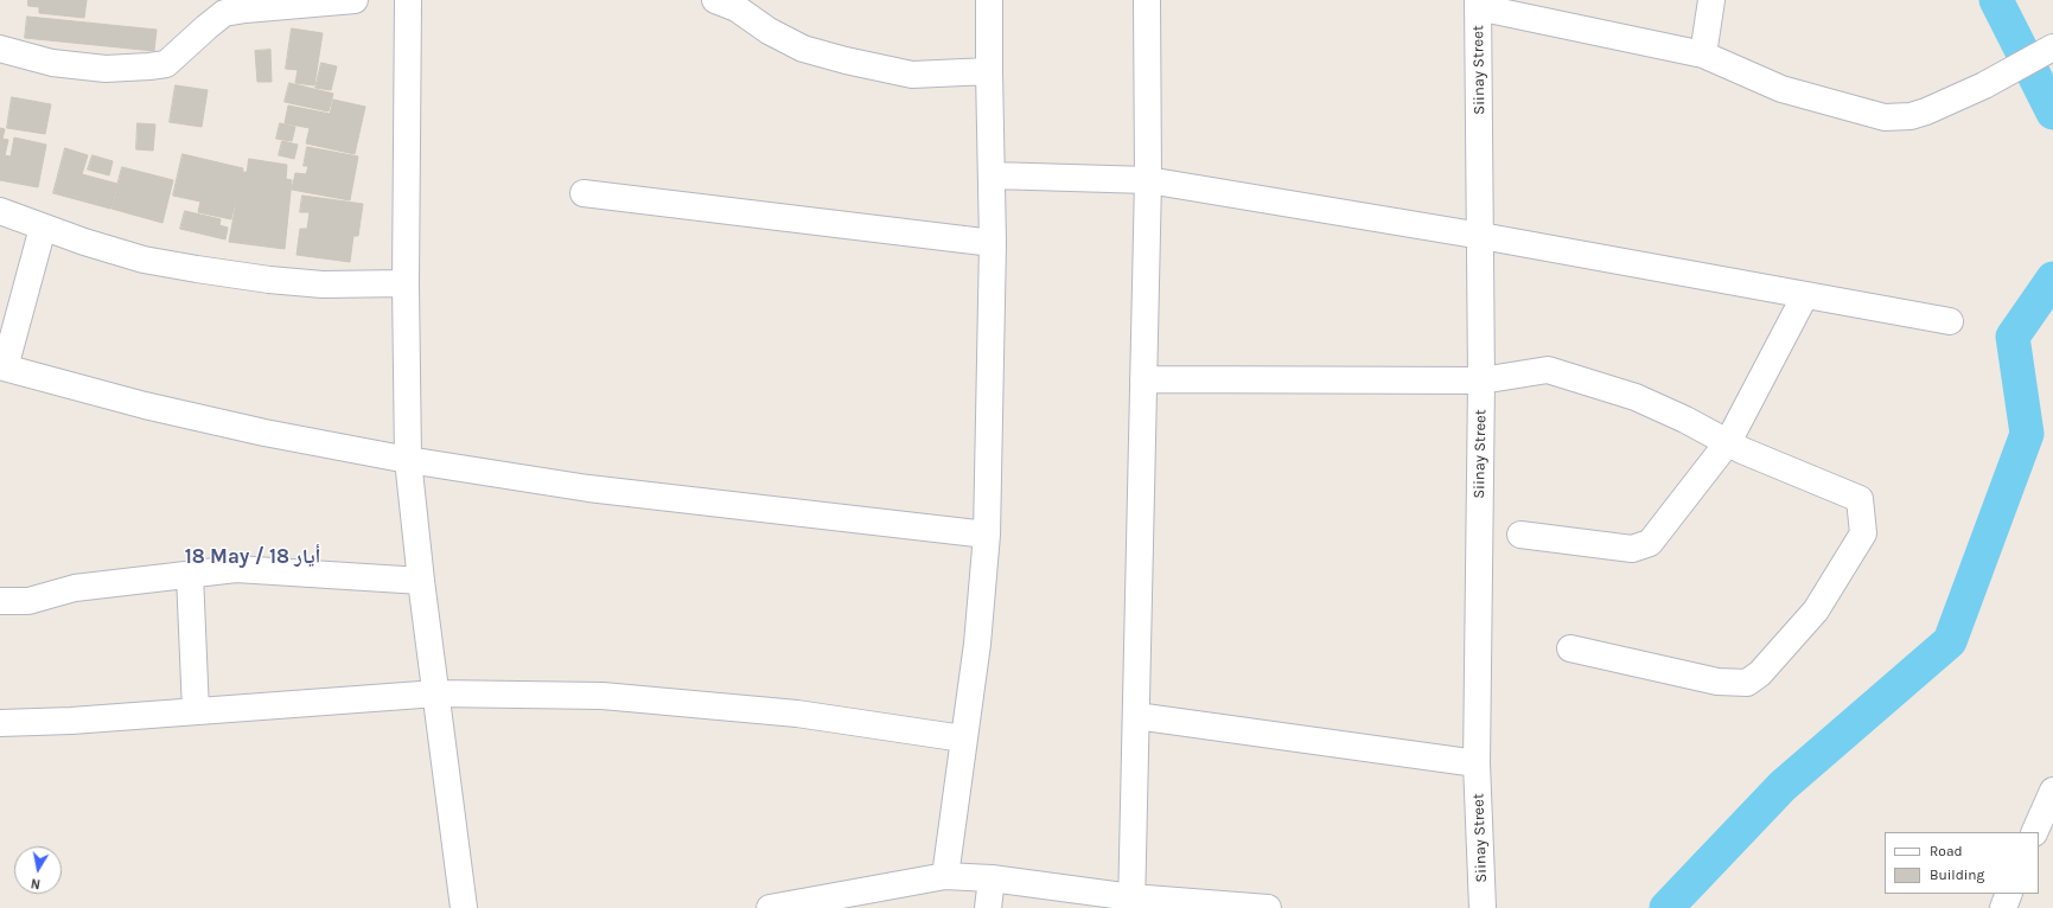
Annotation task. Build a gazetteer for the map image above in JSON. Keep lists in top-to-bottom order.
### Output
{
  "streets": {
    "street": ["Siinay Street"]
  },
  "districts": ["18 May / 18 أيار"],
  "legend": ["Road", "Building"],
  "north": "bottom"
}
